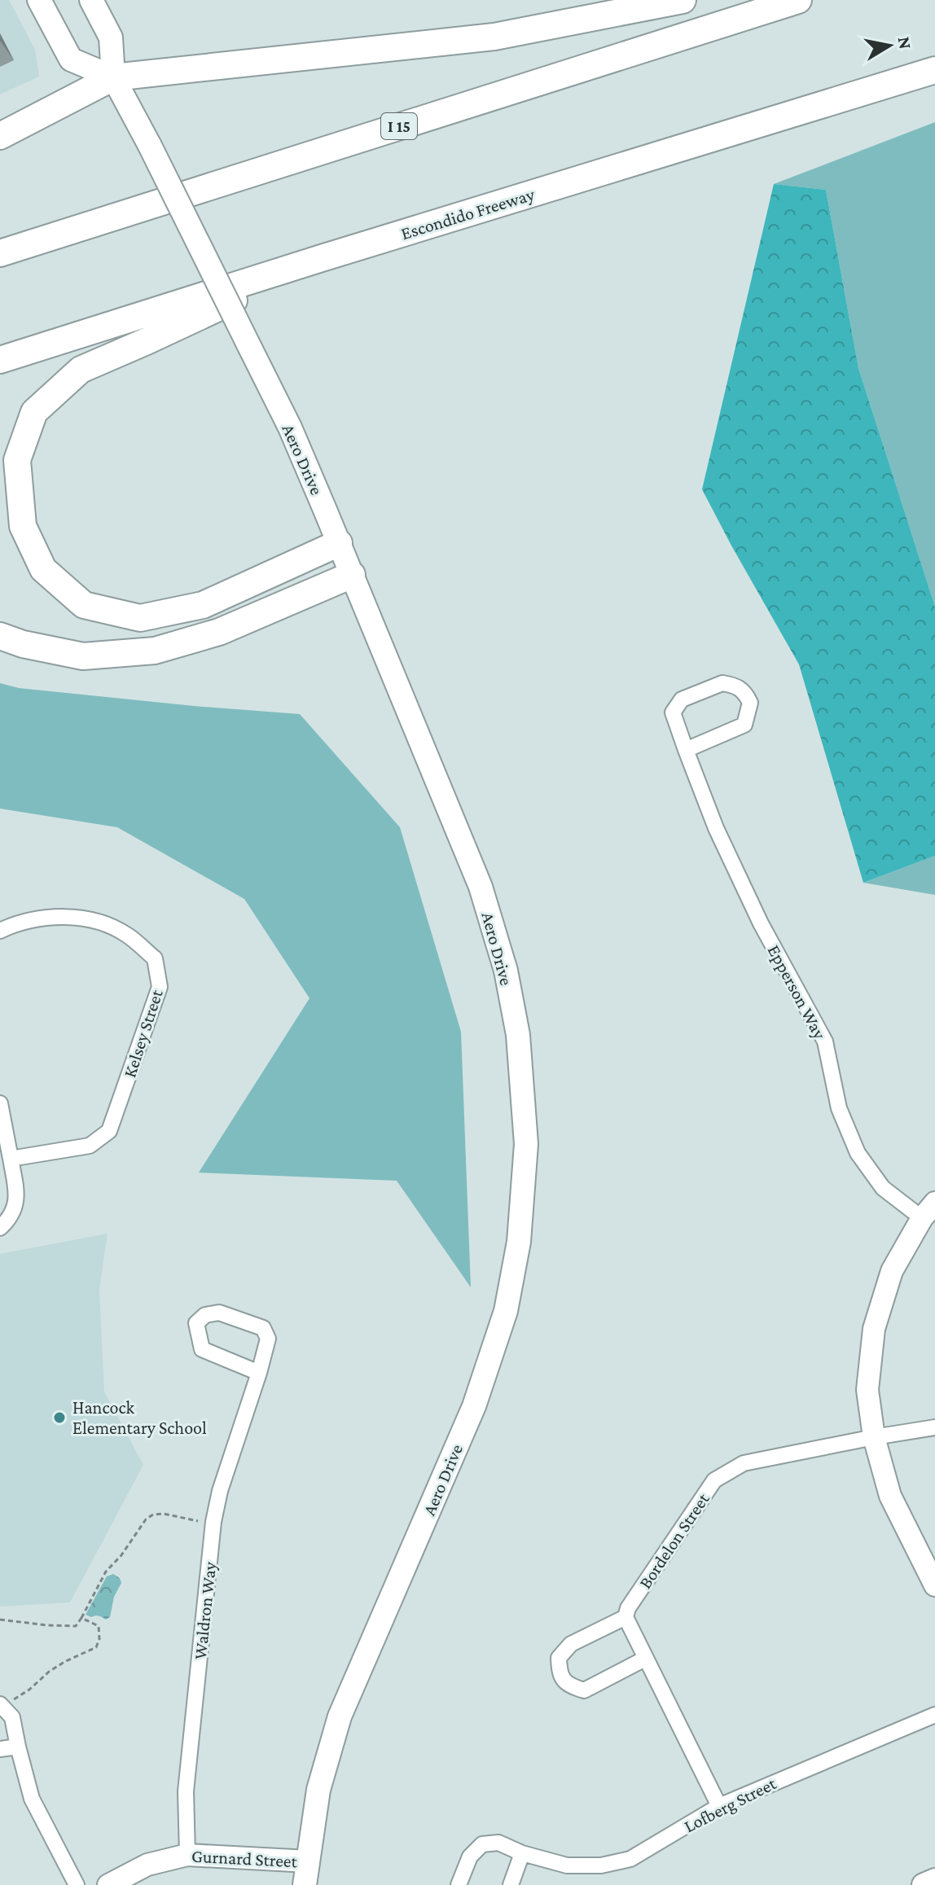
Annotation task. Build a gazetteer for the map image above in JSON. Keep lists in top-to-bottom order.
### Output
{
  "streets": {
    "highway": ["I 15", "Escondido Freeway"],
    "main road": ["Aero Drive"],
    "street": [
      "Epperson Way",
      "Kelsey Street",
      "Bordelon Street",
      "Waldron Way",
      "Lofberg Street",
      "Gurnard Street"
    ]
  },
  "crossings": [
    ["Aero Drive", "Gurnard Street"],
    ["Waldron Way", "Gurnard Street"]
  ],
  "places": ["Hancock Elementary School"],
  "north": "right"
}
